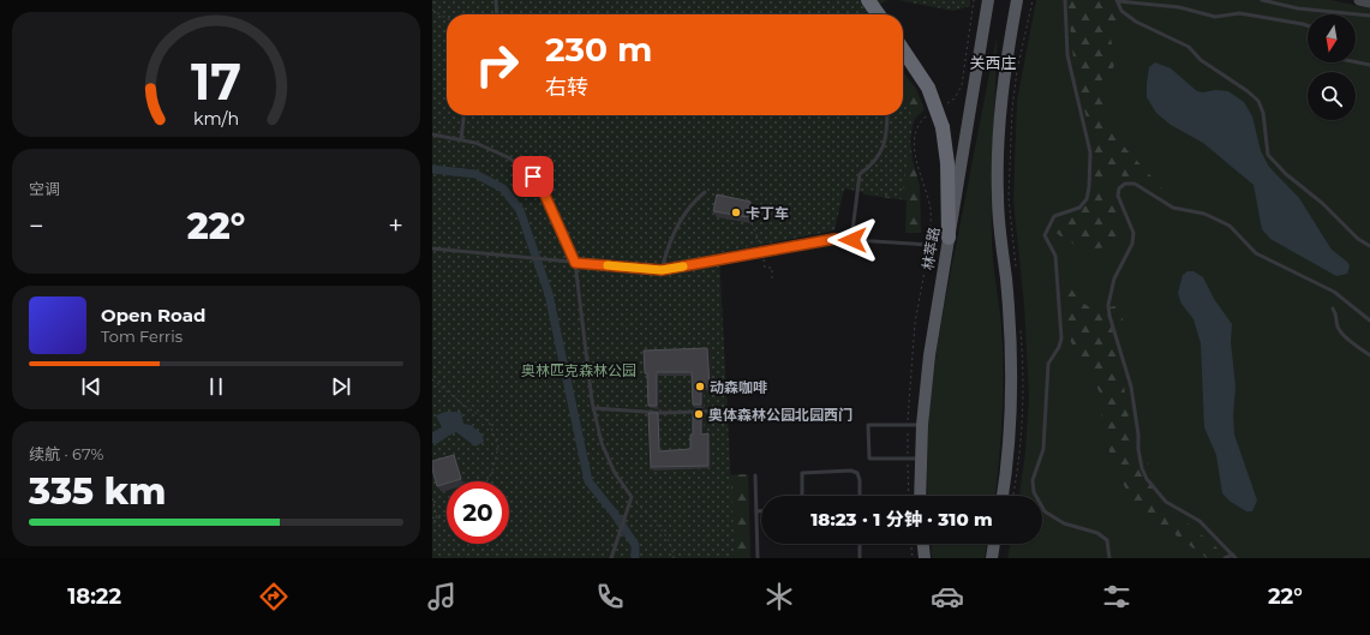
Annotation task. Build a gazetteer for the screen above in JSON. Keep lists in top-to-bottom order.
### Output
{
  "streets": {
    "main road": ["林萃路"]
  },
  "districts": ["关西庄"],
  "parks": ["奥林匹克森林公园"],
  "places": ["卡丁车", "动森咖啡", "奥体森林公园北园西门"],
  "north": "bottom",
  "page": {
    "turn": ["230 m", "右转"],
    "tile": [
      "空调",
      ["续航 · 67%", "335 km"]
    ],
    "heat": ["−", "22°", "+"],
    "song": ["Open Road", "Tom Ferris"],
    "limit": "20",
    "trip": "18:23 · 1 分钟 · 310 m",
    "tabs": ["18:22", "22°"],
    "gauge": ["17", "km/h"]
  }
}
